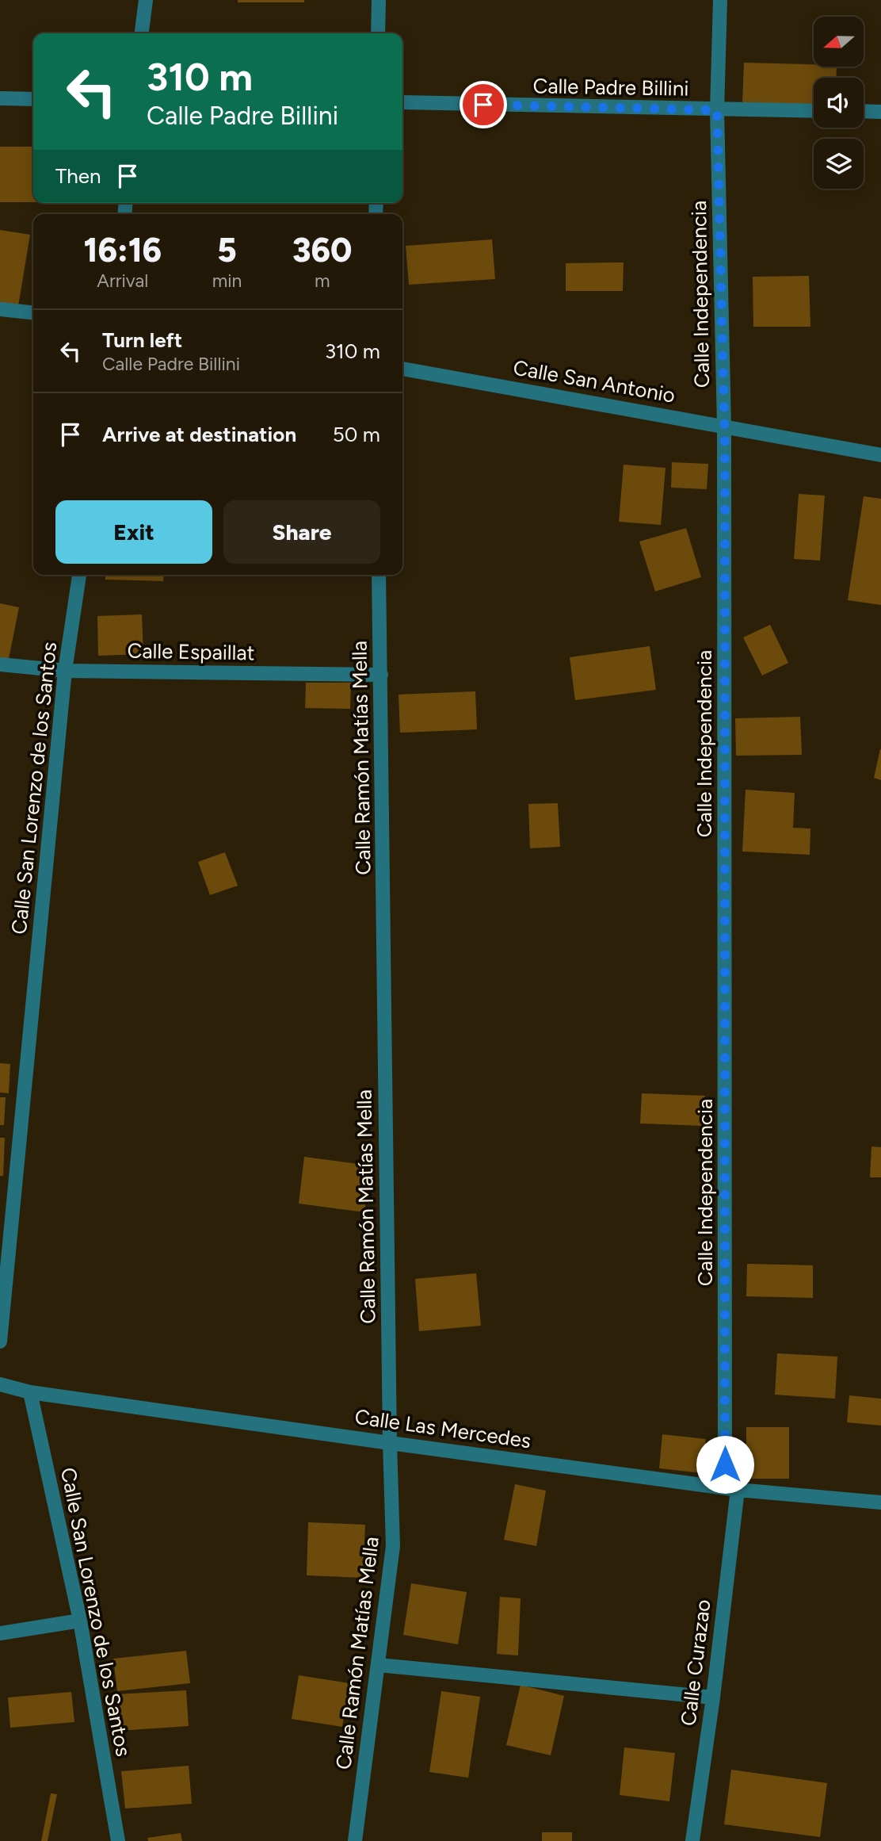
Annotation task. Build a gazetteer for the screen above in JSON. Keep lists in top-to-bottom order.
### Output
{
  "streets": {
    "street": [
      "Calle Padre Billini",
      "Calle Independencia",
      "Calle San Antonio",
      "Calle Espaillat",
      "Calle Ramón Matías Mella",
      "Calle San Lorenzo de los Santos",
      "Calle Las Mercedes",
      "Calle Curazao"
    ]
  },
  "crossings": [
    ["Calle Padre Billini", "Calle Independencia"],
    ["Calle Independencia", "Calle San Antonio"],
    ["Calle Independencia", "Calle Las Mercedes"],
    ["Calle Independencia", "Calle Curazao"],
    ["Calle Espaillat", "Calle Ramón Matías Mella"],
    ["Calle Espaillat", "Calle San Lorenzo de los Santos"],
    ["Calle Ramón Matías Mella", "Calle Las Mercedes"],
    ["Calle San Lorenzo de los Santos", "Calle Las Mercedes"],
    ["Calle Las Mercedes", "Calle Curazao"]
  ],
  "north": "left",
  "page": {
    "turn": ["310 m", "Calle Padre Billini"],
    "then": "Then",
    "eta": [
      "16:16",
      "Arrival",
      "5",
      "min",
      "360",
      "m"
    ],
    "list": [
      {
        "name": "Turn left",
        "note": "Calle Padre Billini",
        "value": "310 m"
      },
      {
        "name": "Arrive at destination",
        "value": "50 m"
      }
    ],
    "buttons": ["Exit", "Share"]
  }
}
